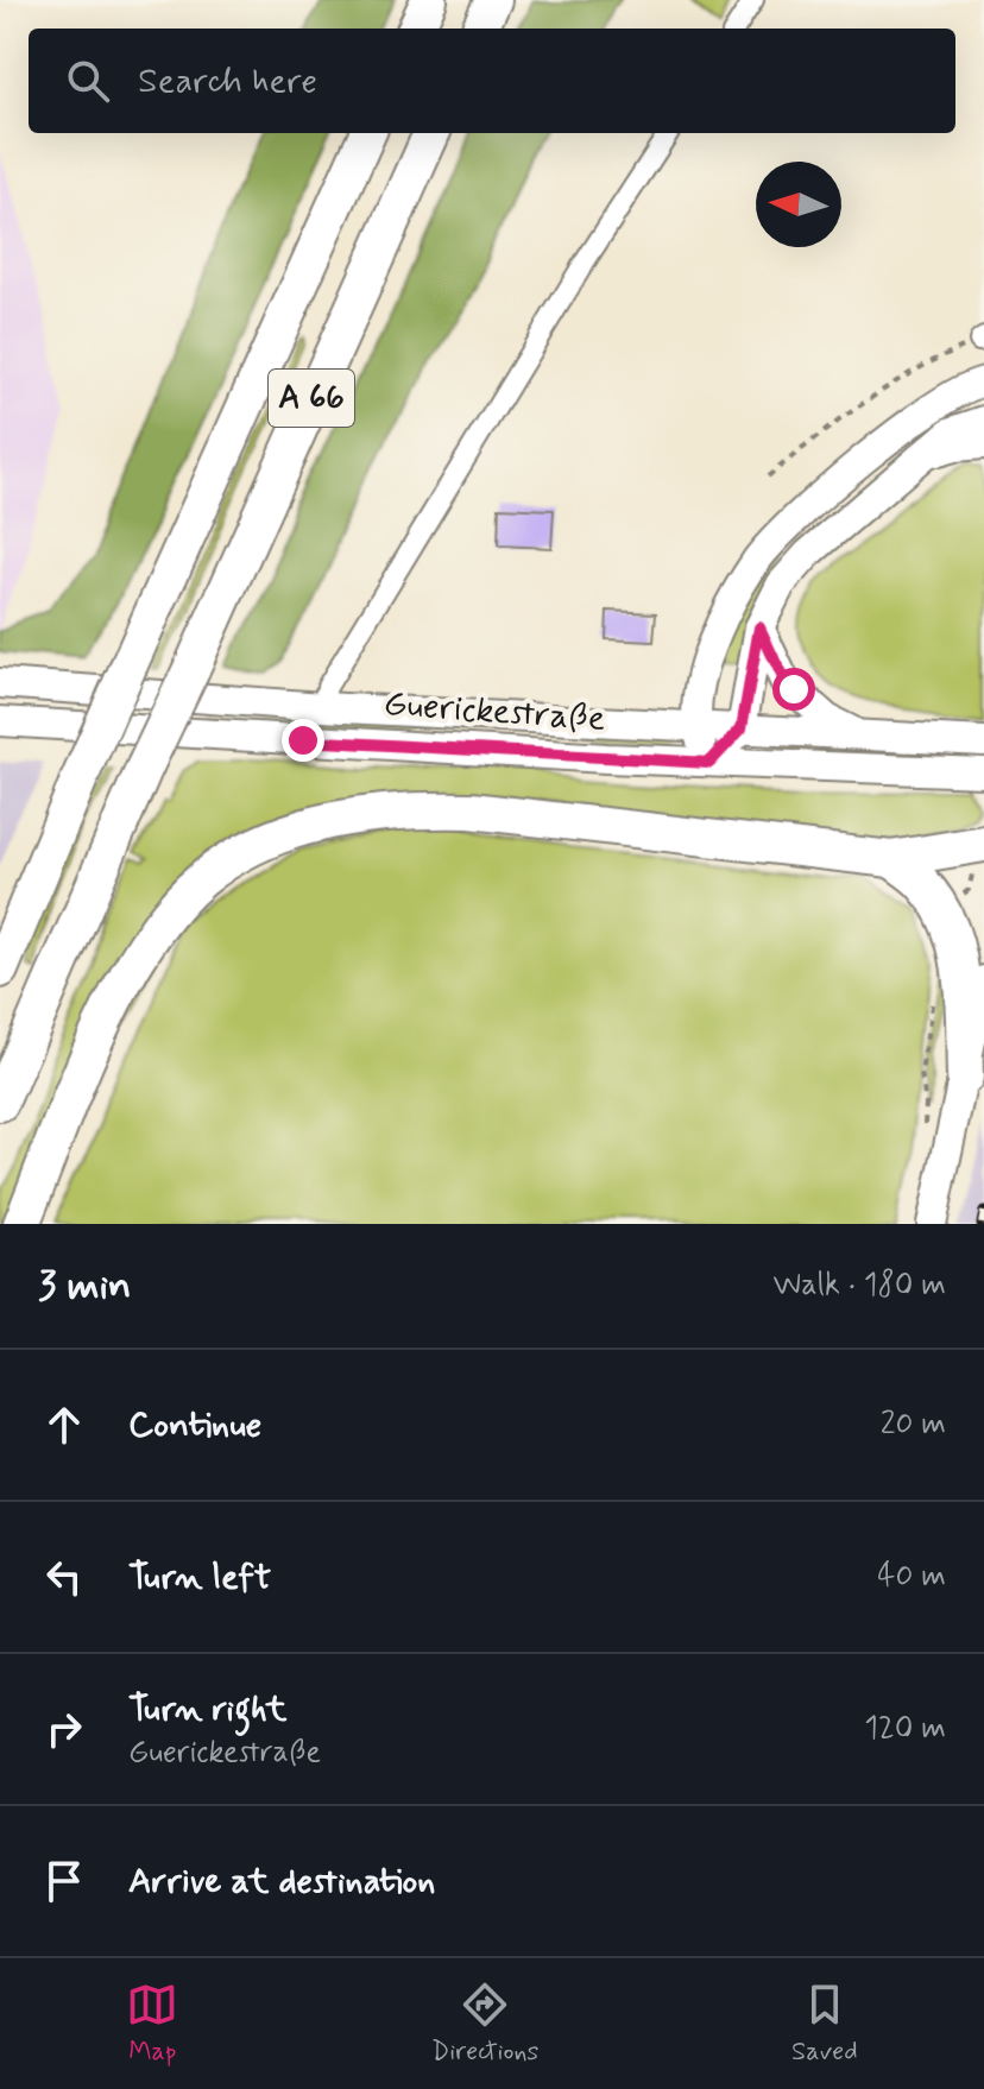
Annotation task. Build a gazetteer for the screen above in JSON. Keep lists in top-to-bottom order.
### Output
{
  "streets": {
    "highway": ["A 66"],
    "main road": ["Guerickestraße"]
  },
  "north": "left",
  "page": {
    "search": "Search here",
    "heading": ["3 min", "Walk · 180 m"],
    "list": [
      ["Continue", "20 m"],
      ["Turn left", "40 m"],
      ["Turn right", "Guerickestraße", "120 m"],
      "Arrive at destination"
    ],
    "nav": ["Map", "Directions", "Saved"]
  }
}
